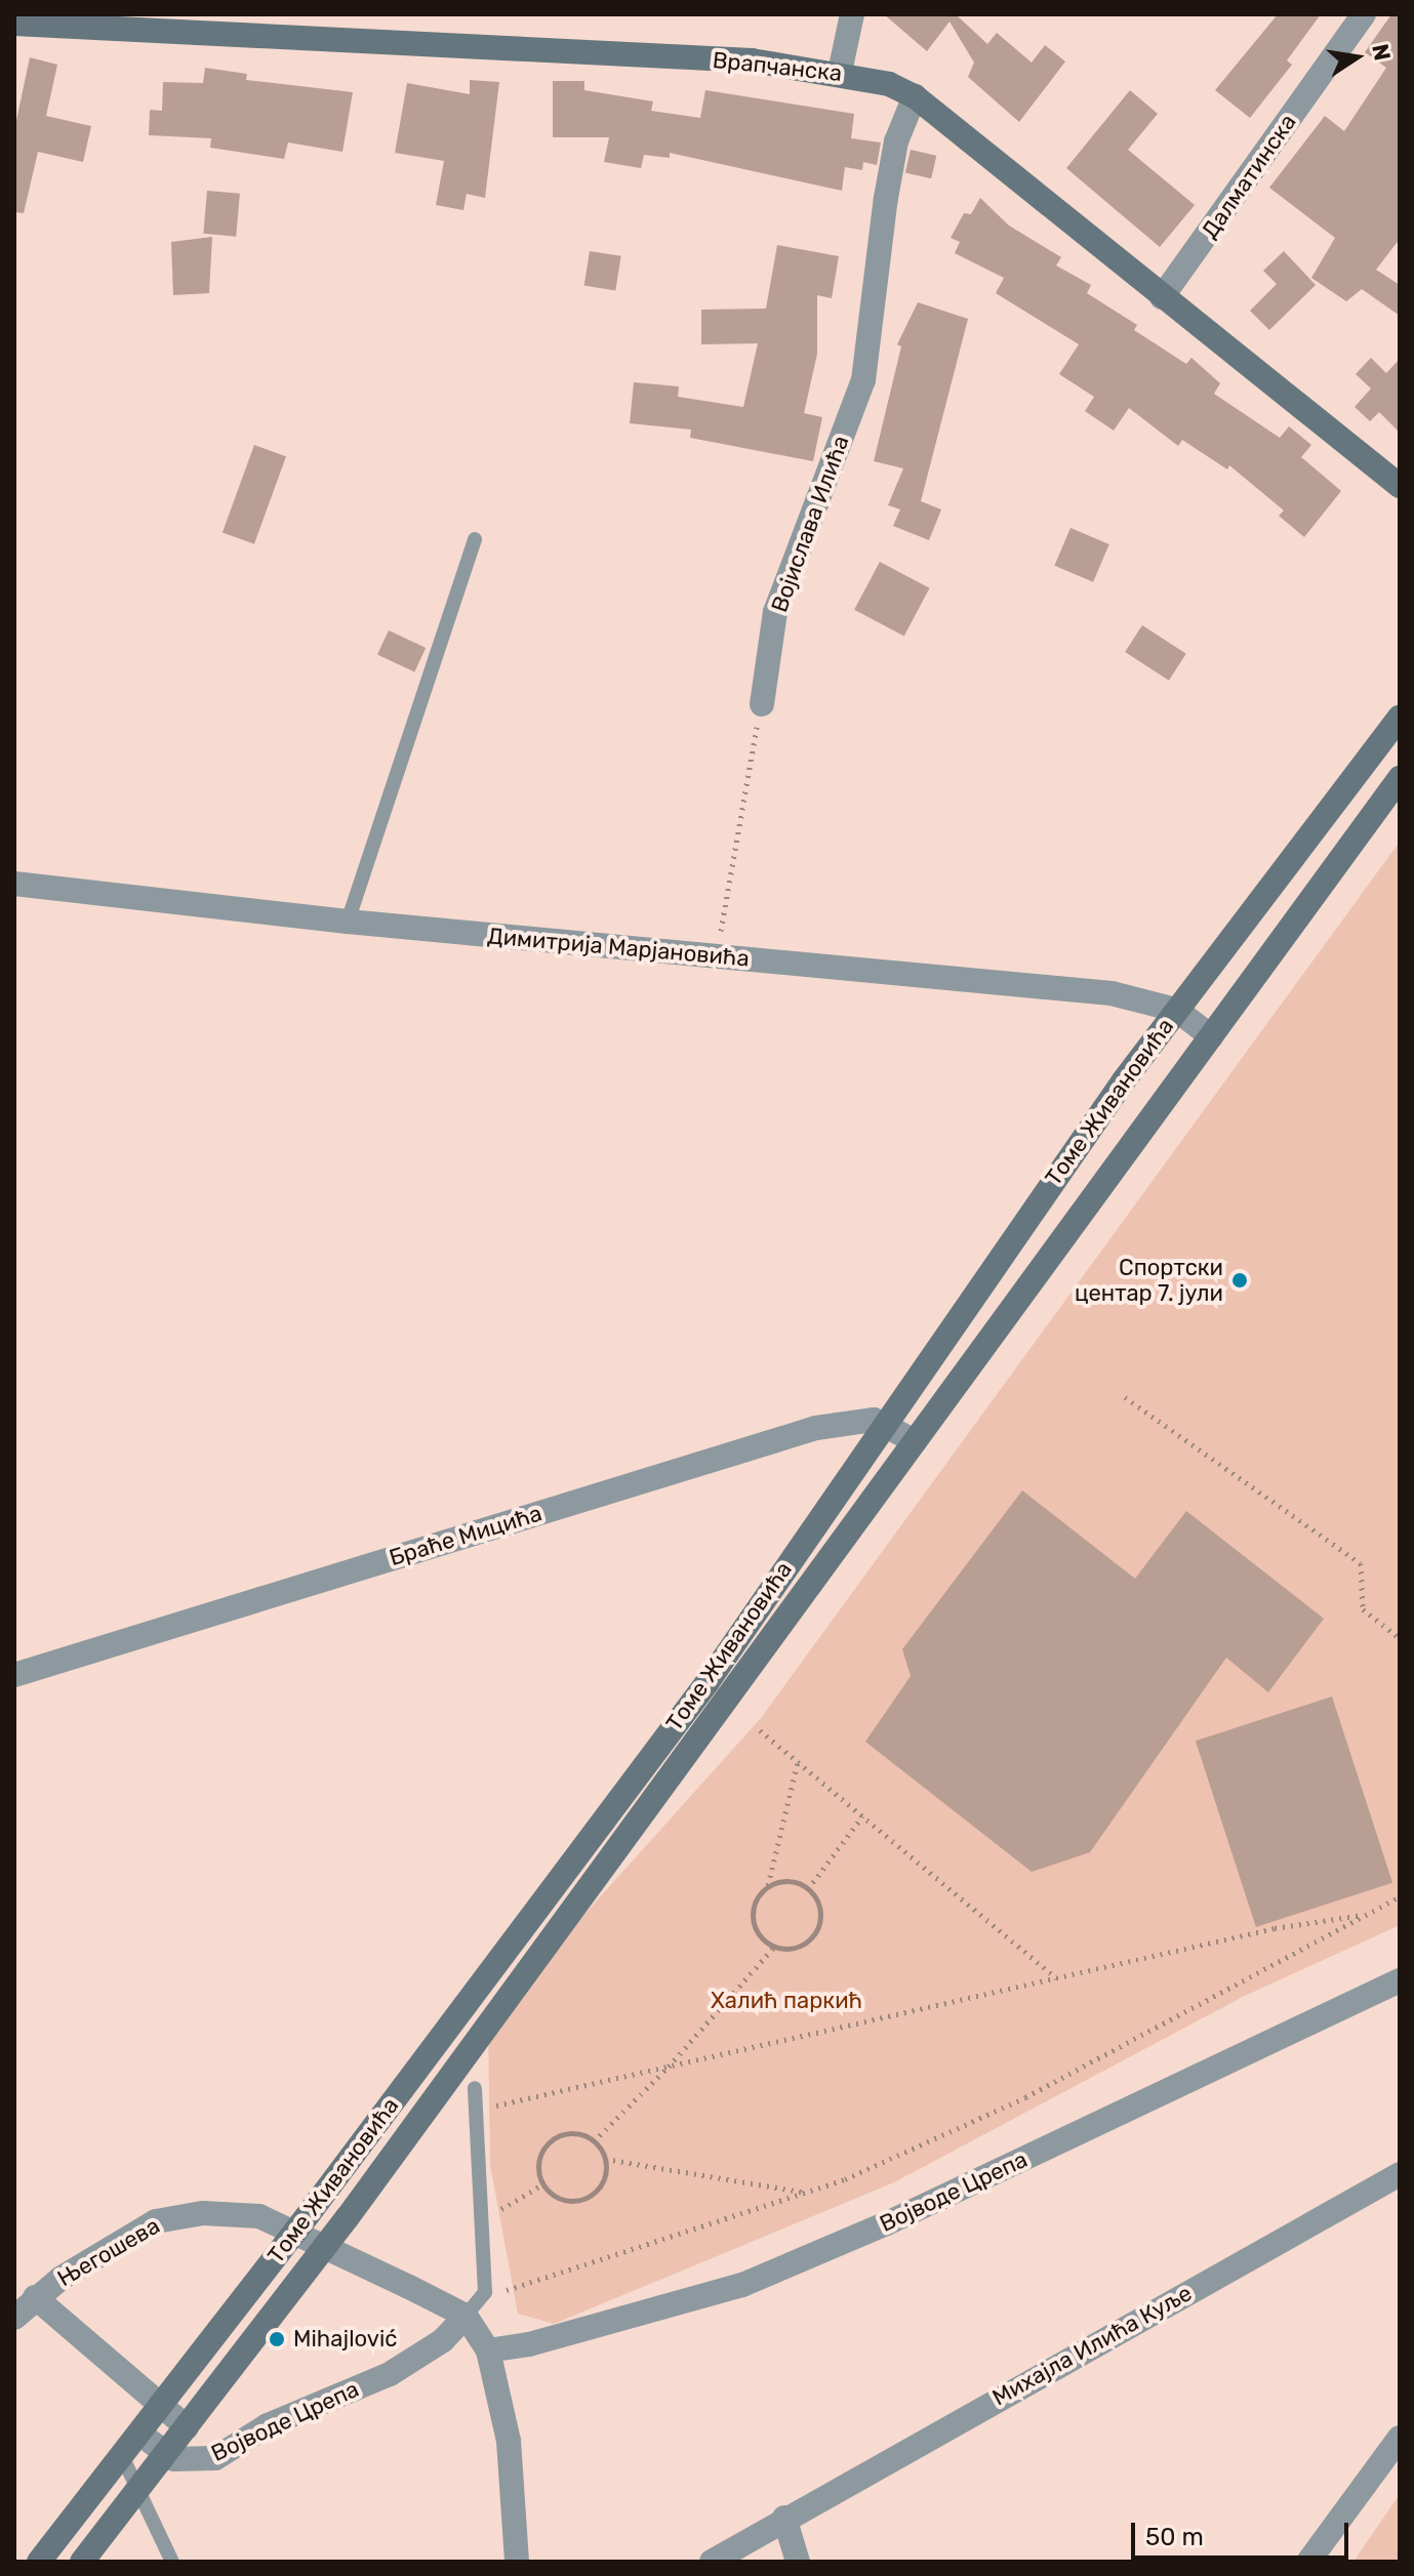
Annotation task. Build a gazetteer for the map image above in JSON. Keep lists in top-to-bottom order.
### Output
{
  "streets": {
    "main road": ["Врапчанска", "Томе Живановића"],
    "street": [
      "Далматинска",
      "Војислава Илића",
      "Димитрија Марјановића",
      "Браће Мицића",
      "Војводе Црепа",
      "Његошева",
      "Михајла Илића Куље"
    ]
  },
  "crossings": [
    ["Врапчанска", "Далматинска"],
    ["Врапчанска", "Војислава Илића"],
    ["Димитрија Марјановића", "Томе Живановића"],
    ["Томе Живановића", "Браће Мицића"],
    ["Томе Живановића", "Војводе Црепа"],
    ["Томе Живановића", "Његошева"]
  ],
  "parks": ["Халић паркић"],
  "places": ["Спортски центар 7. јули", "Mihajlović"],
  "scale_bar": "50 m",
  "north": "right"
}
